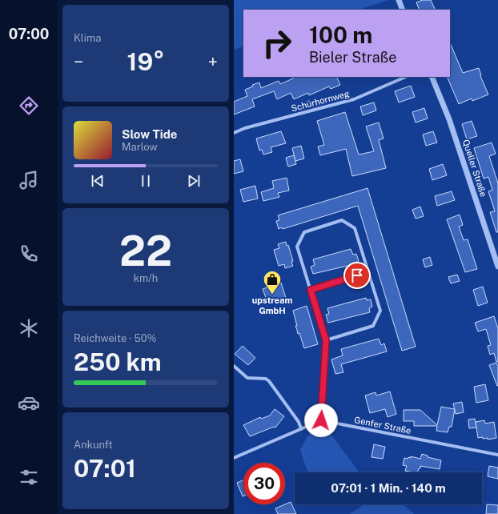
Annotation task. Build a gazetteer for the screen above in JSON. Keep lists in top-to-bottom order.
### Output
{
  "streets": {
    "street": ["Schürhornweg", "Queller Straße", "Genfer Straße"]
  },
  "places": {
    "shop": ["upstream GmbH"]
  },
  "page": {
    "tabs": "07:00",
    "tile": [
      "Klima",
      ["22", "km/h"],
      ["Reichweite · 50%", "250 km"],
      ["Ankunft", "07:01"]
    ],
    "turn": ["100 m", "Bieler Straße"],
    "heat": ["−", "19°", "+"],
    "song": ["Slow Tide", "Marlow"],
    "limit": "30",
    "trip": "07:01 · 1 Min. · 140 m"
  }
}
